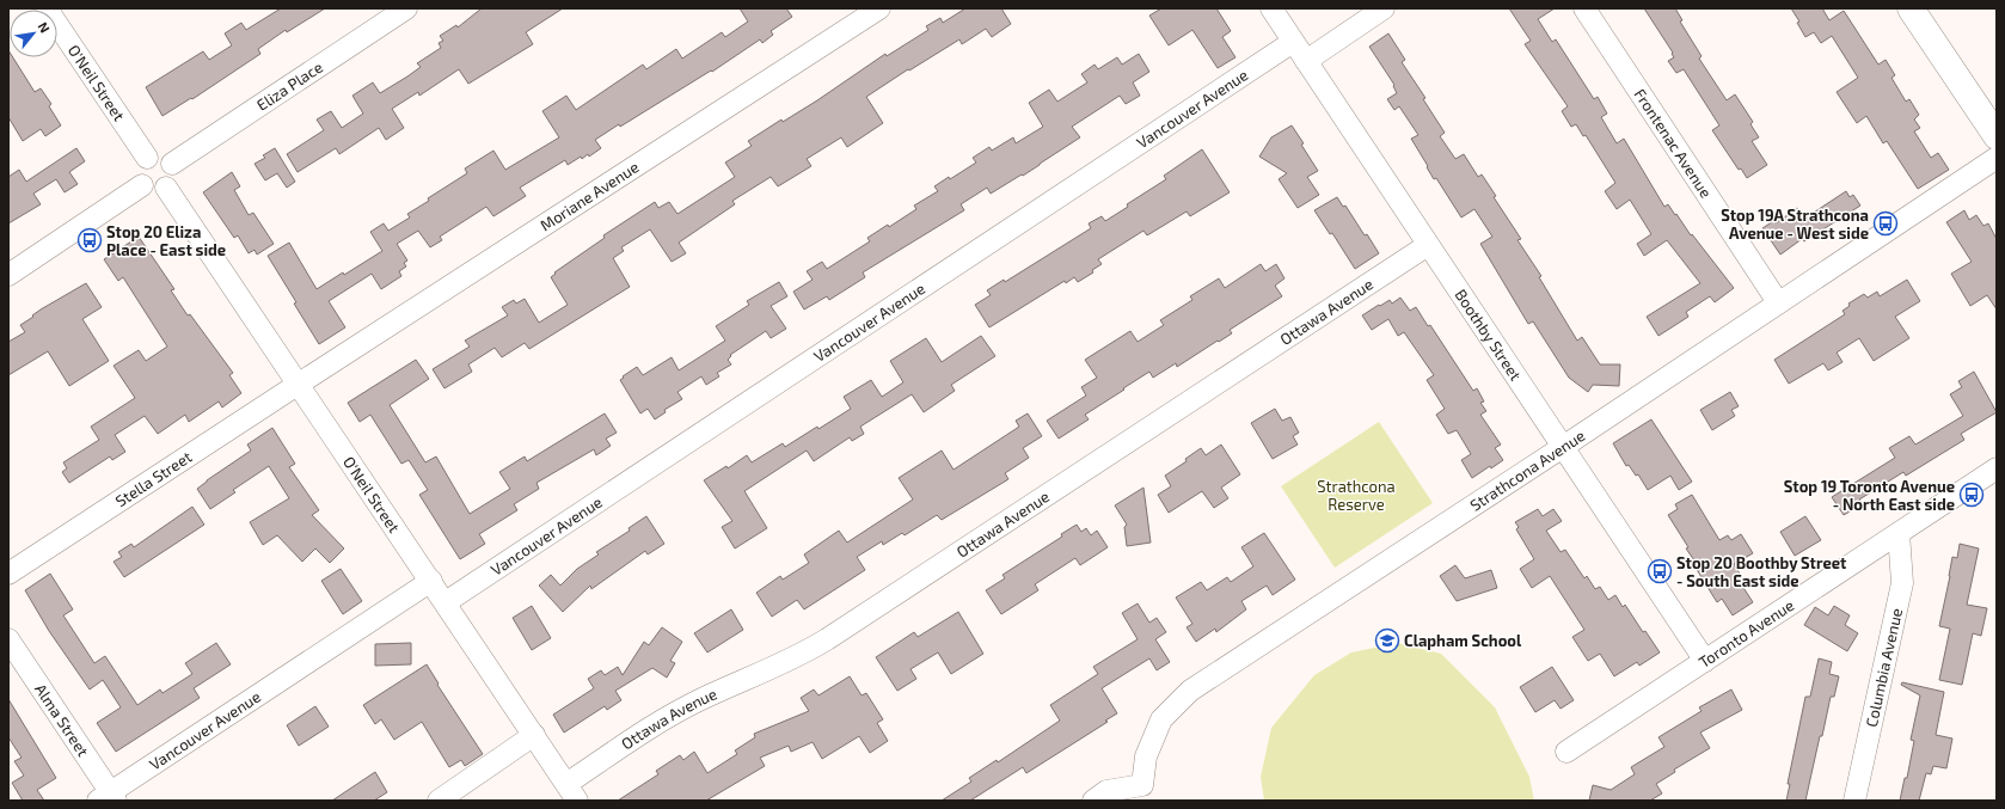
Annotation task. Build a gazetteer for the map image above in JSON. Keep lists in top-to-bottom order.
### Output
{
  "streets": {
    "street": [
      "O'Neil Street",
      "Eliza Place",
      "Vancouver Avenue",
      "Frontenac Avenue",
      "Moriane Avenue",
      "Ottawa Avenue",
      "Boothby Street",
      "Strathcona Avenue",
      "Stella Street",
      "Toronto Avenue",
      "Columbia Avenue",
      "Alma Street"
    ]
  },
  "crossings": [
    ["O'Neil Street", "Eliza Place"],
    ["O'Neil Street", "Vancouver Avenue"],
    ["O'Neil Street", "Moriane Avenue"],
    ["O'Neil Street", "Ottawa Avenue"],
    ["O'Neil Street", "Stella Street"],
    ["Vancouver Avenue", "Boothby Street"],
    ["Vancouver Avenue", "Alma Street"],
    ["Frontenac Avenue", "Strathcona Avenue"],
    ["Moriane Avenue", "Stella Street"],
    ["Ottawa Avenue", "Boothby Street"],
    ["Boothby Street", "Strathcona Avenue"],
    ["Boothby Street", "Toronto Avenue"],
    ["Toronto Avenue", "Columbia Avenue"]
  ],
  "parks": ["Strathcona Reserve"],
  "places": {
    "bus stop": [
      "Stop 19A Strathcona Avenue - West side",
      "Stop 20 Eliza Place - East side",
      "Stop 19 Toronto Avenue - North East side",
      "Stop 20 Boothby Street - South East side"
    ],
    "school or university": ["Clapham School"]
  },
  "north": "top right"
}
